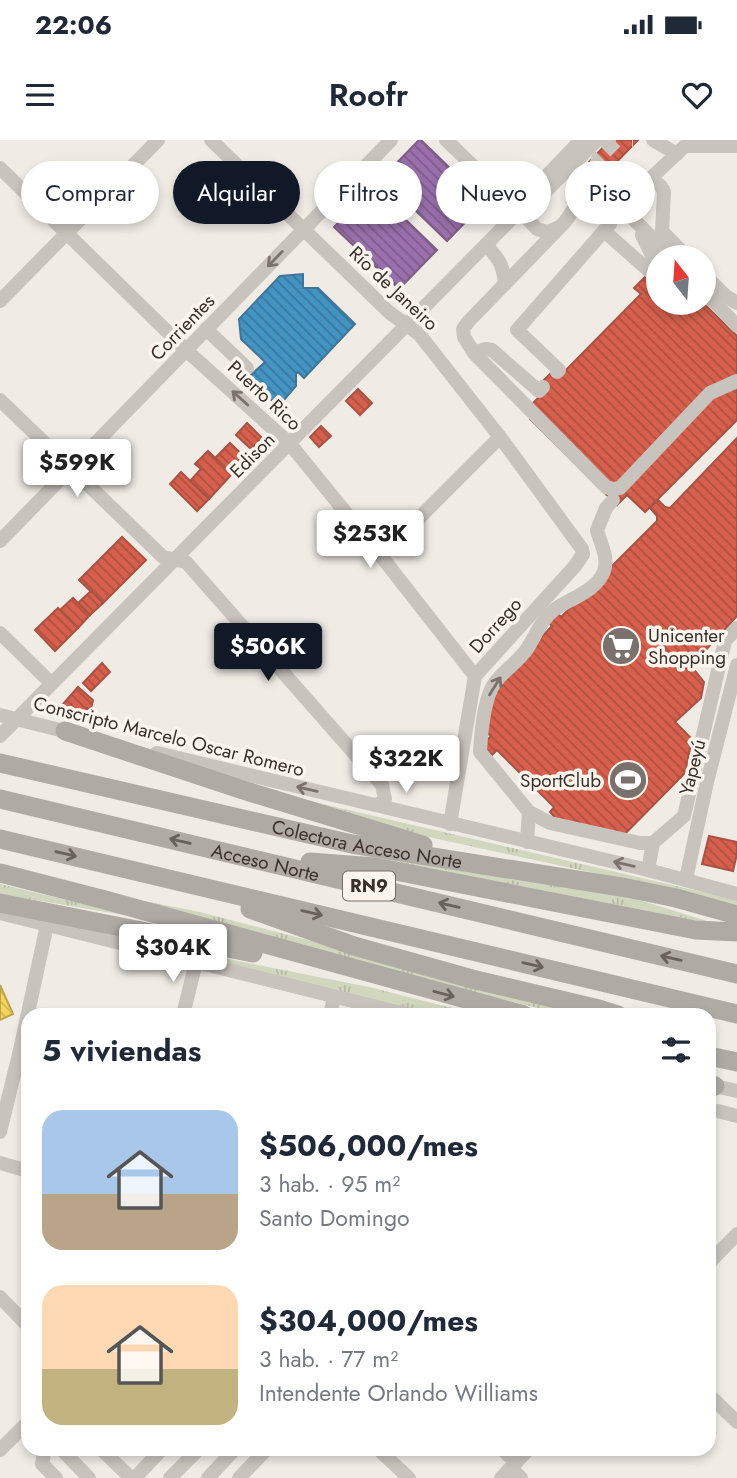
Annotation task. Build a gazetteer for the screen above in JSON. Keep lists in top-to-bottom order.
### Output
{
  "streets": {
    "highway": ["Colectora Acceso Norte", "Acceso Norte", "RN9"],
    "street": [
      "Río de Janeiro",
      "Corrientes",
      "Puerto Rico",
      "Edison",
      "Dorrego",
      "Conscripto Marcelo Oscar Romero",
      "Yapeyú"
    ]
  },
  "crossings": [
    ["Río de Janeiro", "Corrientes"],
    ["Río de Janeiro", "Edison"],
    ["Río de Janeiro", "Dorrego"],
    ["Corrientes", "Puerto Rico"],
    ["Puerto Rico", "Edison"],
    ["Puerto Rico", "Dorrego"],
    ["Edison", "Conscripto Marcelo Oscar Romero"],
    ["Dorrego", "Conscripto Marcelo Oscar Romero"],
    ["Conscripto Marcelo Oscar Romero", "Yapeyú"]
  ],
  "one_way": ["Conscripto Marcelo Oscar Romero"],
  "places": {
    "supermarket": ["Unicenter Shopping"],
    "sports": ["SportClub"]
  },
  "north": "top",
  "page": {
    "status": "22:06",
    "header": "Roofr",
    "chip": [
      "Comprar",
      "Alquilar",
      "Filtros",
      "Nuevo",
      "Piso"
    ],
    "price": [
      "$599K",
      "$253K",
      "$506K",
      "$322K",
      "$304K"
    ],
    "heading": "5 viviendas",
    "list": [
      {
        "name": "$506,000/mes",
        "note": "3 hab. · 95 m² · Santo Domingo"
      },
      {
        "name": "$304,000/mes",
        "note": "3 hab. · 77 m² · Intendente Orlando Williams"
      }
    ]
  }
}
